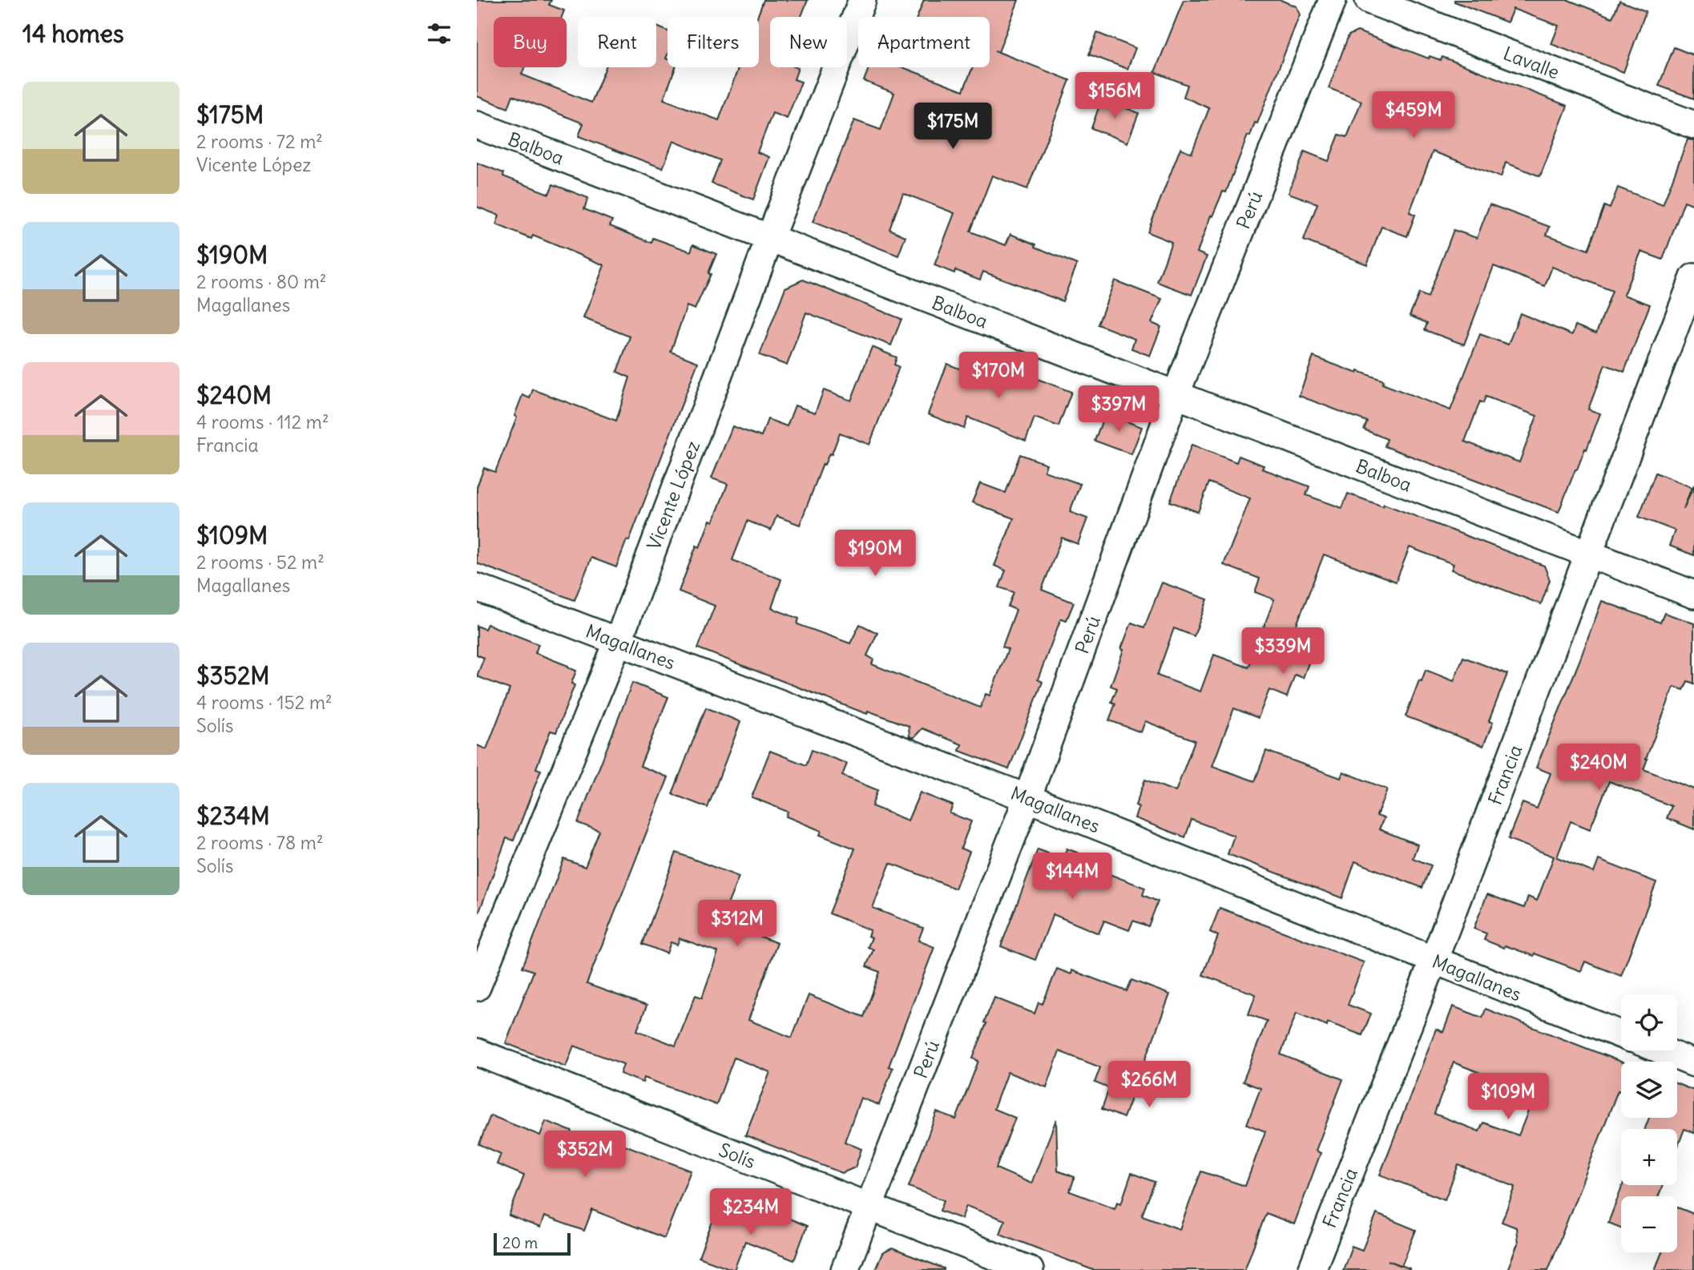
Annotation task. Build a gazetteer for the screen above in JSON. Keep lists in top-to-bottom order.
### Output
{
  "streets": {
    "street": [
      "Lavalle",
      "Balboa",
      "Perú",
      "Vicente López",
      "Magallanes",
      "Francia",
      "Solís"
    ]
  },
  "crossings": [
    ["Balboa", "Perú"],
    ["Balboa", "Vicente López"],
    ["Balboa", "Francia"],
    ["Perú", "Magallanes"],
    ["Perú", "Solís"],
    ["Vicente López", "Magallanes"],
    ["Magallanes", "Francia"]
  ],
  "scale_bar": "20 m",
  "page": {
    "heading": "14 homes",
    "chip": [
      "Buy",
      "Rent",
      "Filters",
      "New",
      "Apartment"
    ],
    "list": [
      {
        "name": "$175M",
        "note": "2 rooms · 72 m² · Vicente López"
      },
      {
        "name": "$190M",
        "note": "2 rooms · 80 m² · Magallanes"
      },
      {
        "name": "$240M",
        "note": "4 rooms · 112 m² · Francia"
      },
      {
        "name": "$109M",
        "note": "2 rooms · 52 m² · Magallanes"
      },
      {
        "name": "$352M",
        "note": "4 rooms · 152 m² · Solís"
      },
      {
        "name": "$234M",
        "note": "2 rooms · 78 m² · Solís"
      }
    ],
    "price": [
      "$156M",
      "$459M",
      "$175M",
      "$170M",
      "$397M",
      "$190M",
      "$339M",
      "$240M",
      "$144M",
      "$312M",
      "$266M",
      "$109M",
      "$352M",
      "$234M"
    ],
    "map_buttons": ["+", "−"],
    "scale": "20 m"
  }
}
